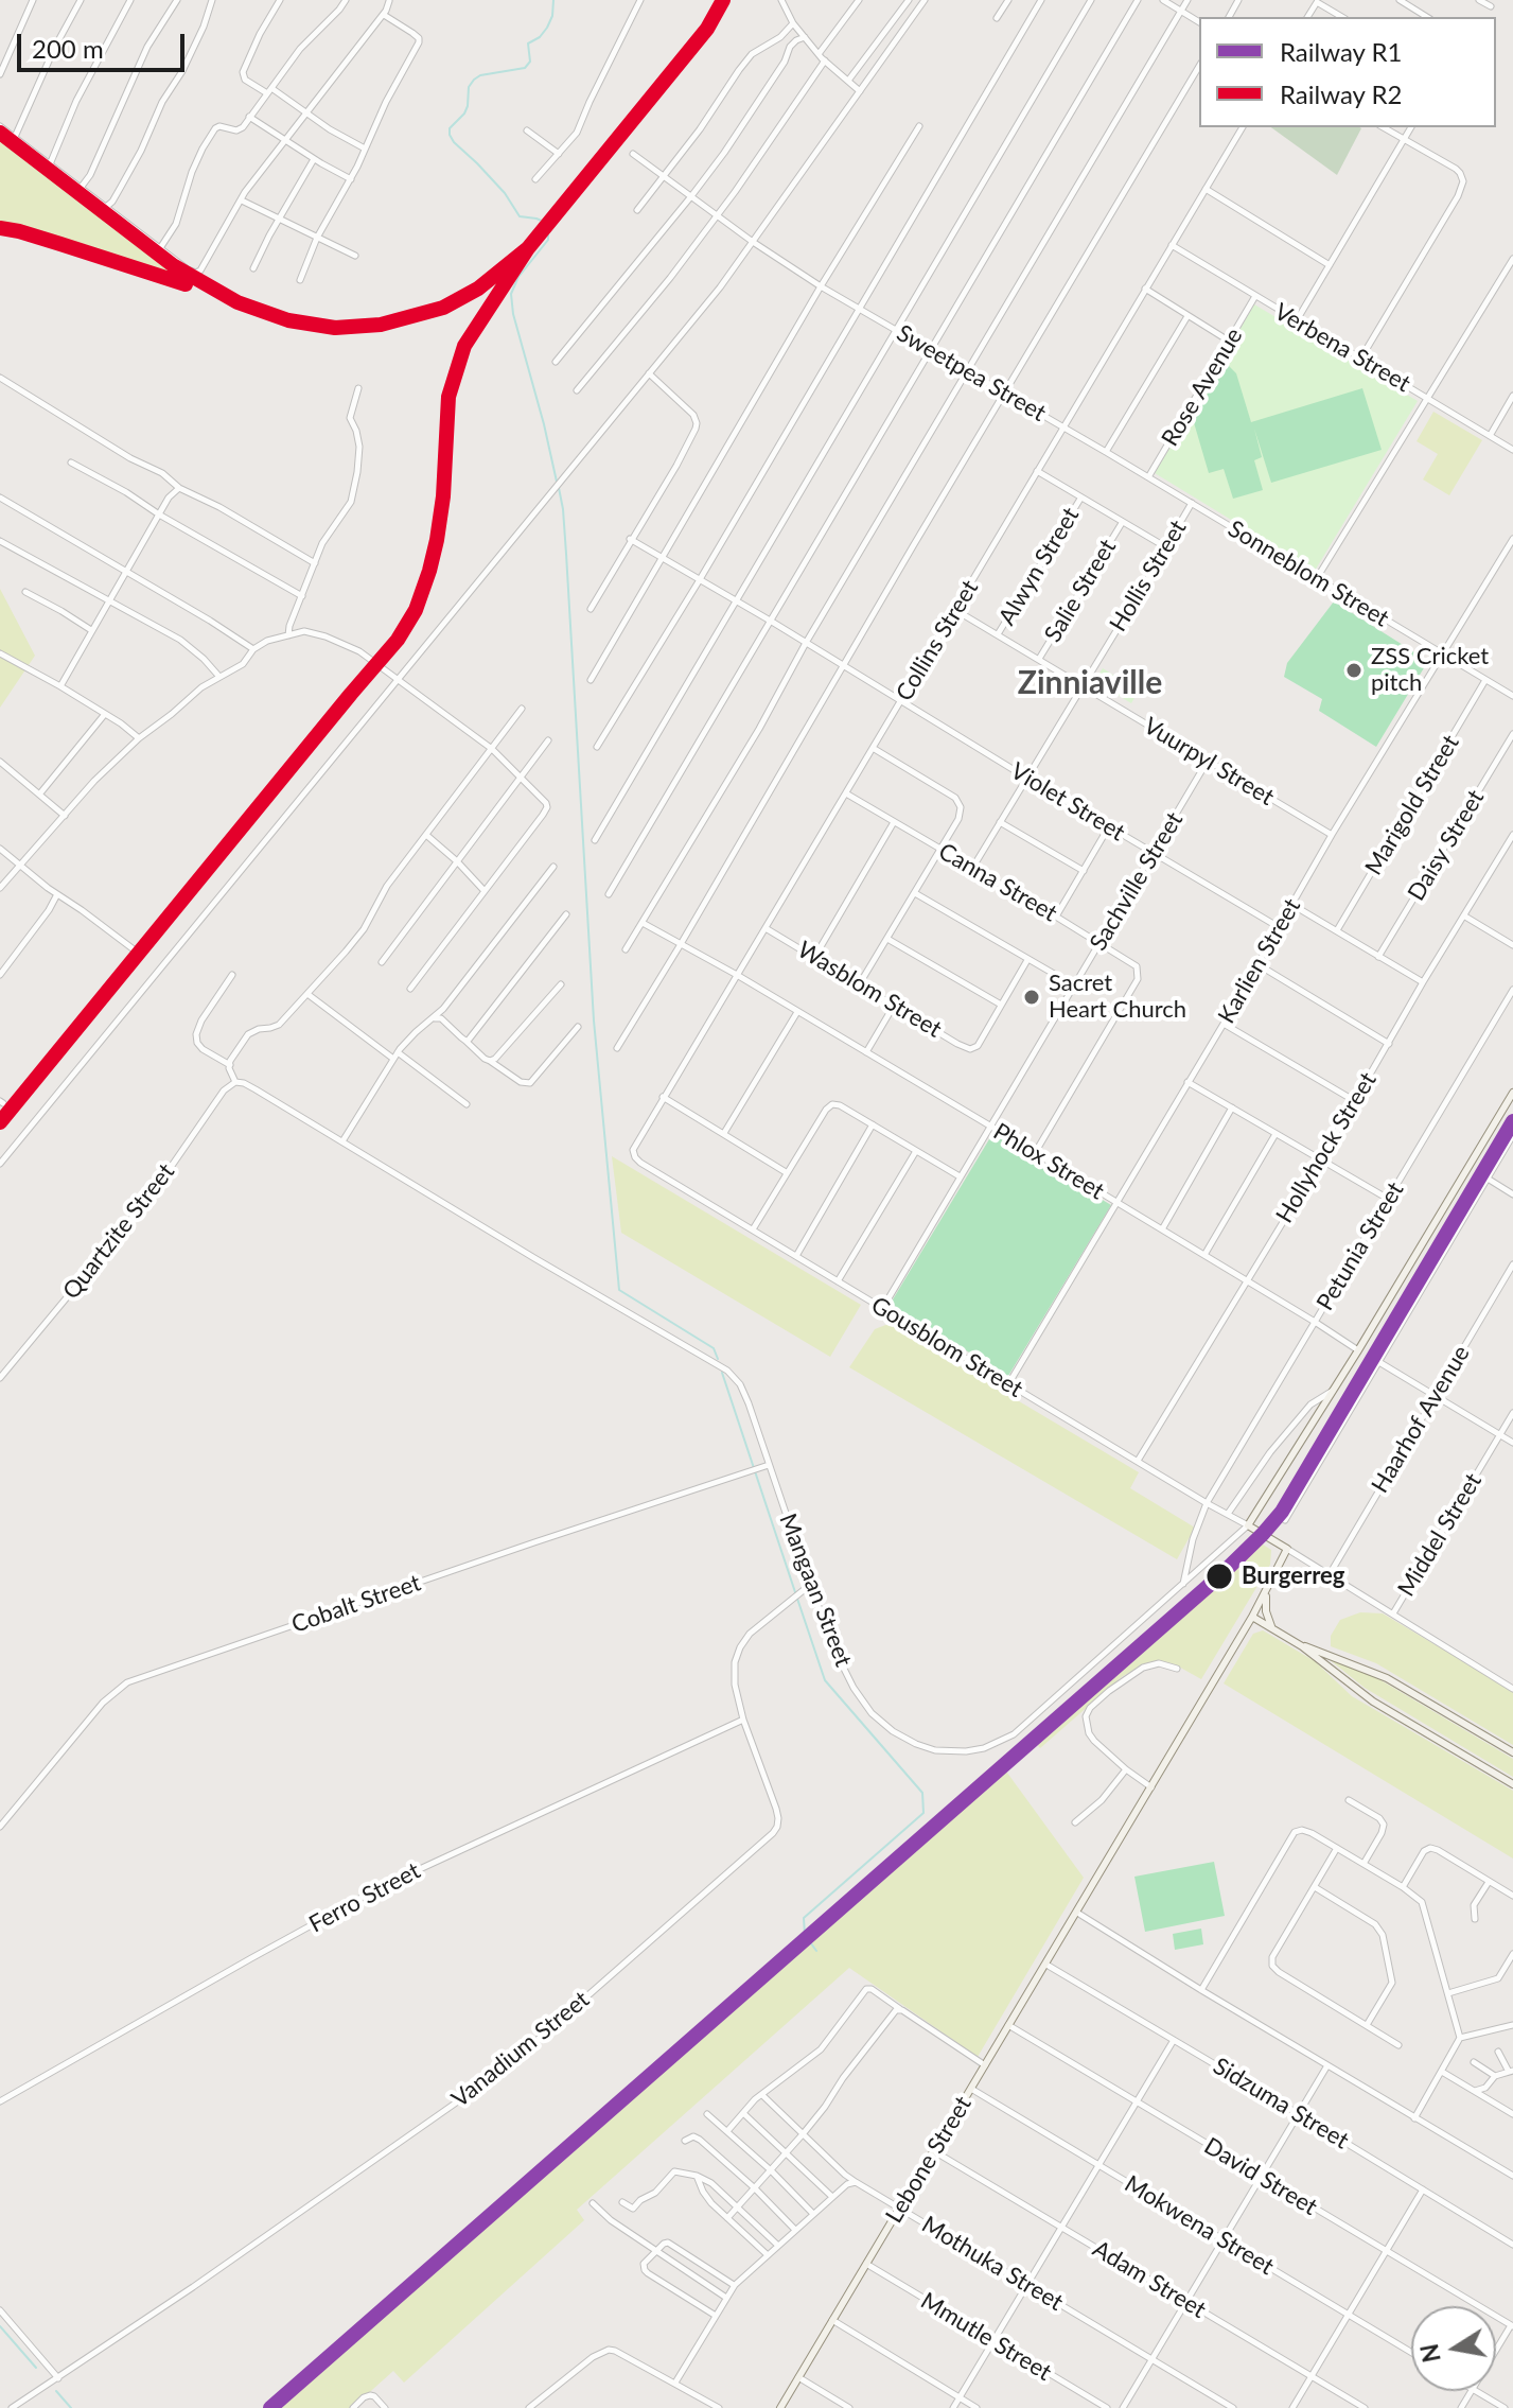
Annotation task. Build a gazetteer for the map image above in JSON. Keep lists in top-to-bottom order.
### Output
{
  "streets": {
    "street": [
      "Verbena Street",
      "Sweetpea Street",
      "Rose Avenue",
      "Alwyn Street",
      "Sonneblom Street",
      "Hollis Street",
      "Salie Street",
      "Collins Street",
      "Vuurpyl Street",
      "Violet Street",
      "Marigold Street",
      "Daisy Street",
      "Sachville Street",
      "Canna Street",
      "Karlien Street",
      "Wasblom Street",
      "Hollyhock Street",
      "Phlox Street",
      "Quartzite Street",
      "Petunia Street",
      "Gousblom Street",
      "Haarhof Avenue",
      "Middel Street",
      "Mangaan Street",
      "Cobalt Street",
      "Ferro Street",
      "Vanadium Street",
      "Sidzuma Street",
      "Lebone Street",
      "David Street",
      "Mokwena Street",
      "Mothuka Street",
      "Adam Street",
      "Mmutle Street"
    ]
  },
  "crossings": [
    ["Verbena Street", "Rose Avenue"],
    ["Verbena Street", "Collins Street"],
    ["Sweetpea Street", "Rose Avenue"],
    ["Sweetpea Street", "Sonneblom Street"],
    ["Sweetpea Street", "Hollis Street"],
    ["Sweetpea Street", "Collins Street"],
    ["Alwyn Street", "Vuurpyl Street"],
    ["Sonneblom Street", "Hollis Street"],
    ["Sonneblom Street", "Marigold Street"],
    ["Sonneblom Street", "Karlien Street"],
    ["Hollis Street", "Vuurpyl Street"],
    ["Hollis Street", "Violet Street"],
    ["Hollis Street", "Canna Street"],
    ["Salie Street", "Vuurpyl Street"],
    ["Collins Street", "Vuurpyl Street"],
    ["Collins Street", "Violet Street"],
    ["Collins Street", "Canna Street"],
    ["Collins Street", "Wasblom Street"],
    ["Collins Street", "Phlox Street"],
    ["Collins Street", "Gousblom Street"],
    ["Vuurpyl Street", "Sachville Street"],
    ["Vuurpyl Street", "Karlien Street"],
    ["Violet Street", "Sachville Street"],
    ["Violet Street", "Karlien Street"],
    ["Sachville Street", "Canna Street"],
    ["Sachville Street", "Phlox Street"],
    ["Sachville Street", "Gousblom Street"],
    ["Canna Street", "Phlox Street"],
    ["Karlien Street", "Phlox Street"],
    ["Karlien Street", "Gousblom Street"],
    ["Hollyhock Street", "Phlox Street"],
    ["Hollyhock Street", "Gousblom Street"],
    ["Phlox Street", "Petunia Street"],
    ["Phlox Street", "Mangaan Street"],
    ["Quartzite Street", "Mangaan Street"],
    ["Petunia Street", "Gousblom Street"],
    ["Petunia Street", "Mangaan Street"],
    ["Gousblom Street", "Mangaan Street"],
    ["Gousblom Street", "Lebone Street"],
    ["Mangaan Street", "Cobalt Street"],
    ["Mangaan Street", "Vanadium Street"],
    ["Ferro Street", "Vanadium Street"],
    ["Sidzuma Street", "Lebone Street"],
    ["Lebone Street", "David Street"],
    ["Lebone Street", "Mokwena Street"],
    ["Lebone Street", "Mothuka Street"],
    ["Lebone Street", "Adam Street"],
    ["Lebone Street", "Mmutle Street"]
  ],
  "districts": ["Zinniaville"],
  "places": ["ZSS Cricket pitch", "Sacret Heart Church", "Burgerreg"],
  "lines": ["rail line R2", "rail line R1"],
  "legend": ["Railway R1", "Railway R2"],
  "scale_bar": "200 m",
  "north": "left"
}
